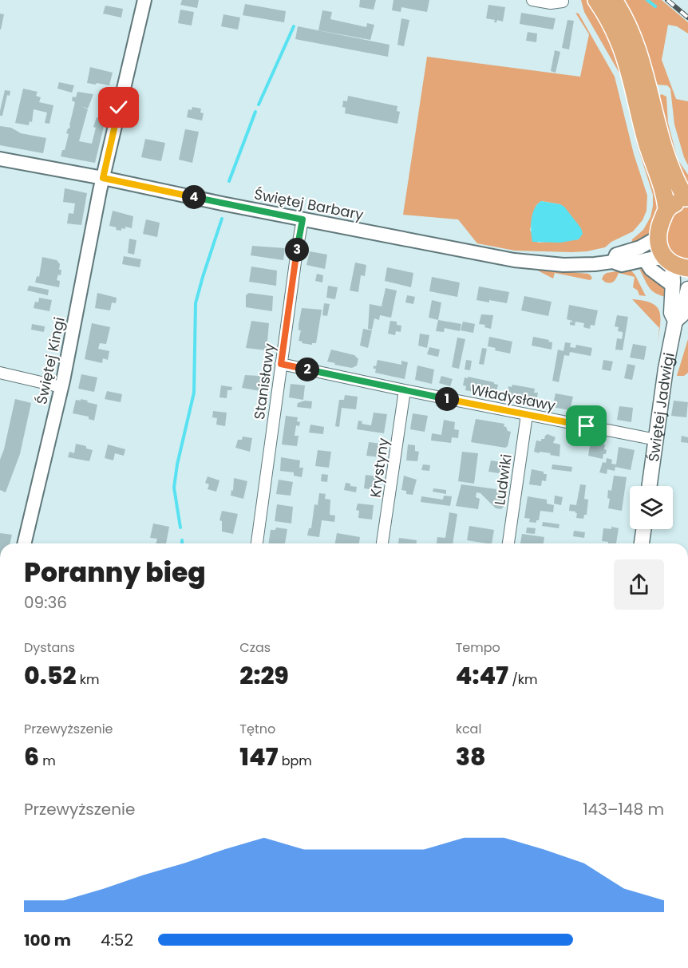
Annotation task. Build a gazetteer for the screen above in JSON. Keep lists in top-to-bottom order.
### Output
{
  "streets": {
    "main road": ["Świętej Jadwigi"],
    "street": [
      "Świętej Barbary",
      "Świętej Kingi",
      "Stanisławy",
      "Władysławy",
      "Krystyny",
      "Ludwiki"
    ]
  },
  "crossings": [
    ["Świętej Barbary", "Świętej Kingi"],
    ["Świętej Barbary", "Stanisławy"],
    ["Świętej Barbary", "Świętej Jadwigi"],
    ["Stanisławy", "Władysławy"],
    ["Władysławy", "Świętej Jadwigi"],
    ["Władysławy", "Krystyny"],
    ["Władysławy", "Ludwiki"]
  ],
  "page": {
    "pins": [
      "4",
      "3",
      "2",
      "1"
    ],
    "heading": ["Poranny bieg", "09:36"],
    "stats": [
      ["Dystans", "0.52 km"],
      ["Czas", "2:29"],
      ["Tempo", "4:47 /km"],
      ["Przewyższenie", "6 m"],
      ["Tętno", "147 bpm"],
      ["kcal", "38"]
    ],
    "chart": ["Przewyższenie", "143–148 m"],
    "list": [
      {
        "name": "100 m",
        "note": "4:52"
      }
    ]
  }
}
